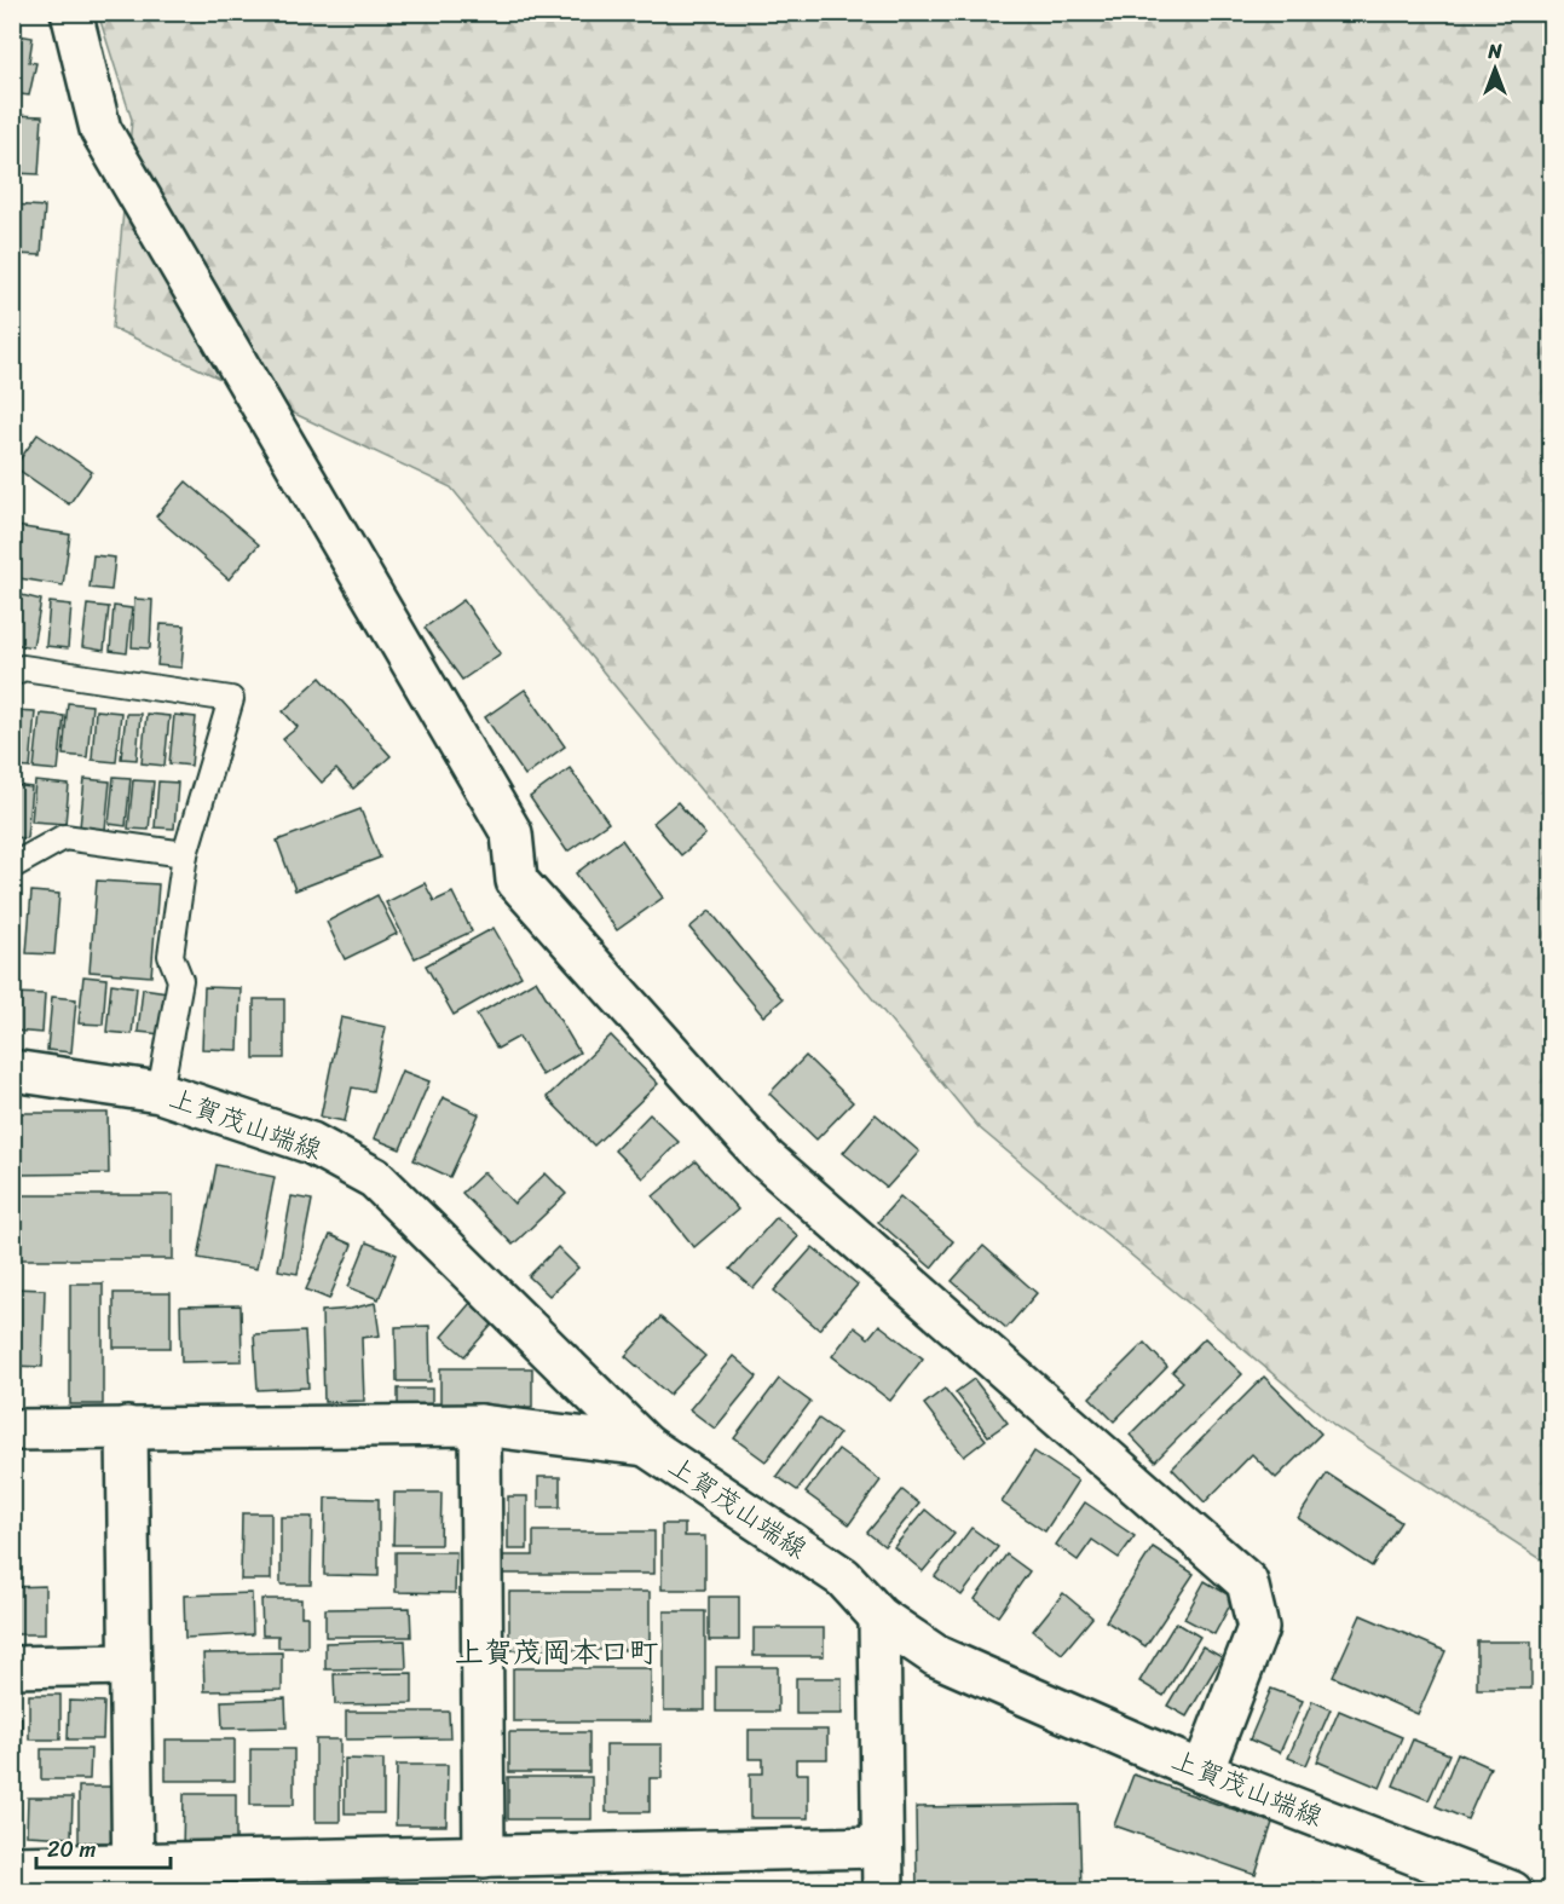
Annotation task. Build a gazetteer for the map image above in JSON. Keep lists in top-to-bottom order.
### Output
{
  "streets": {
    "street": ["上賀茂山端線"]
  },
  "districts": ["上賀茂岡本口町"],
  "scale_bar": "20 m",
  "north": "top"
}
